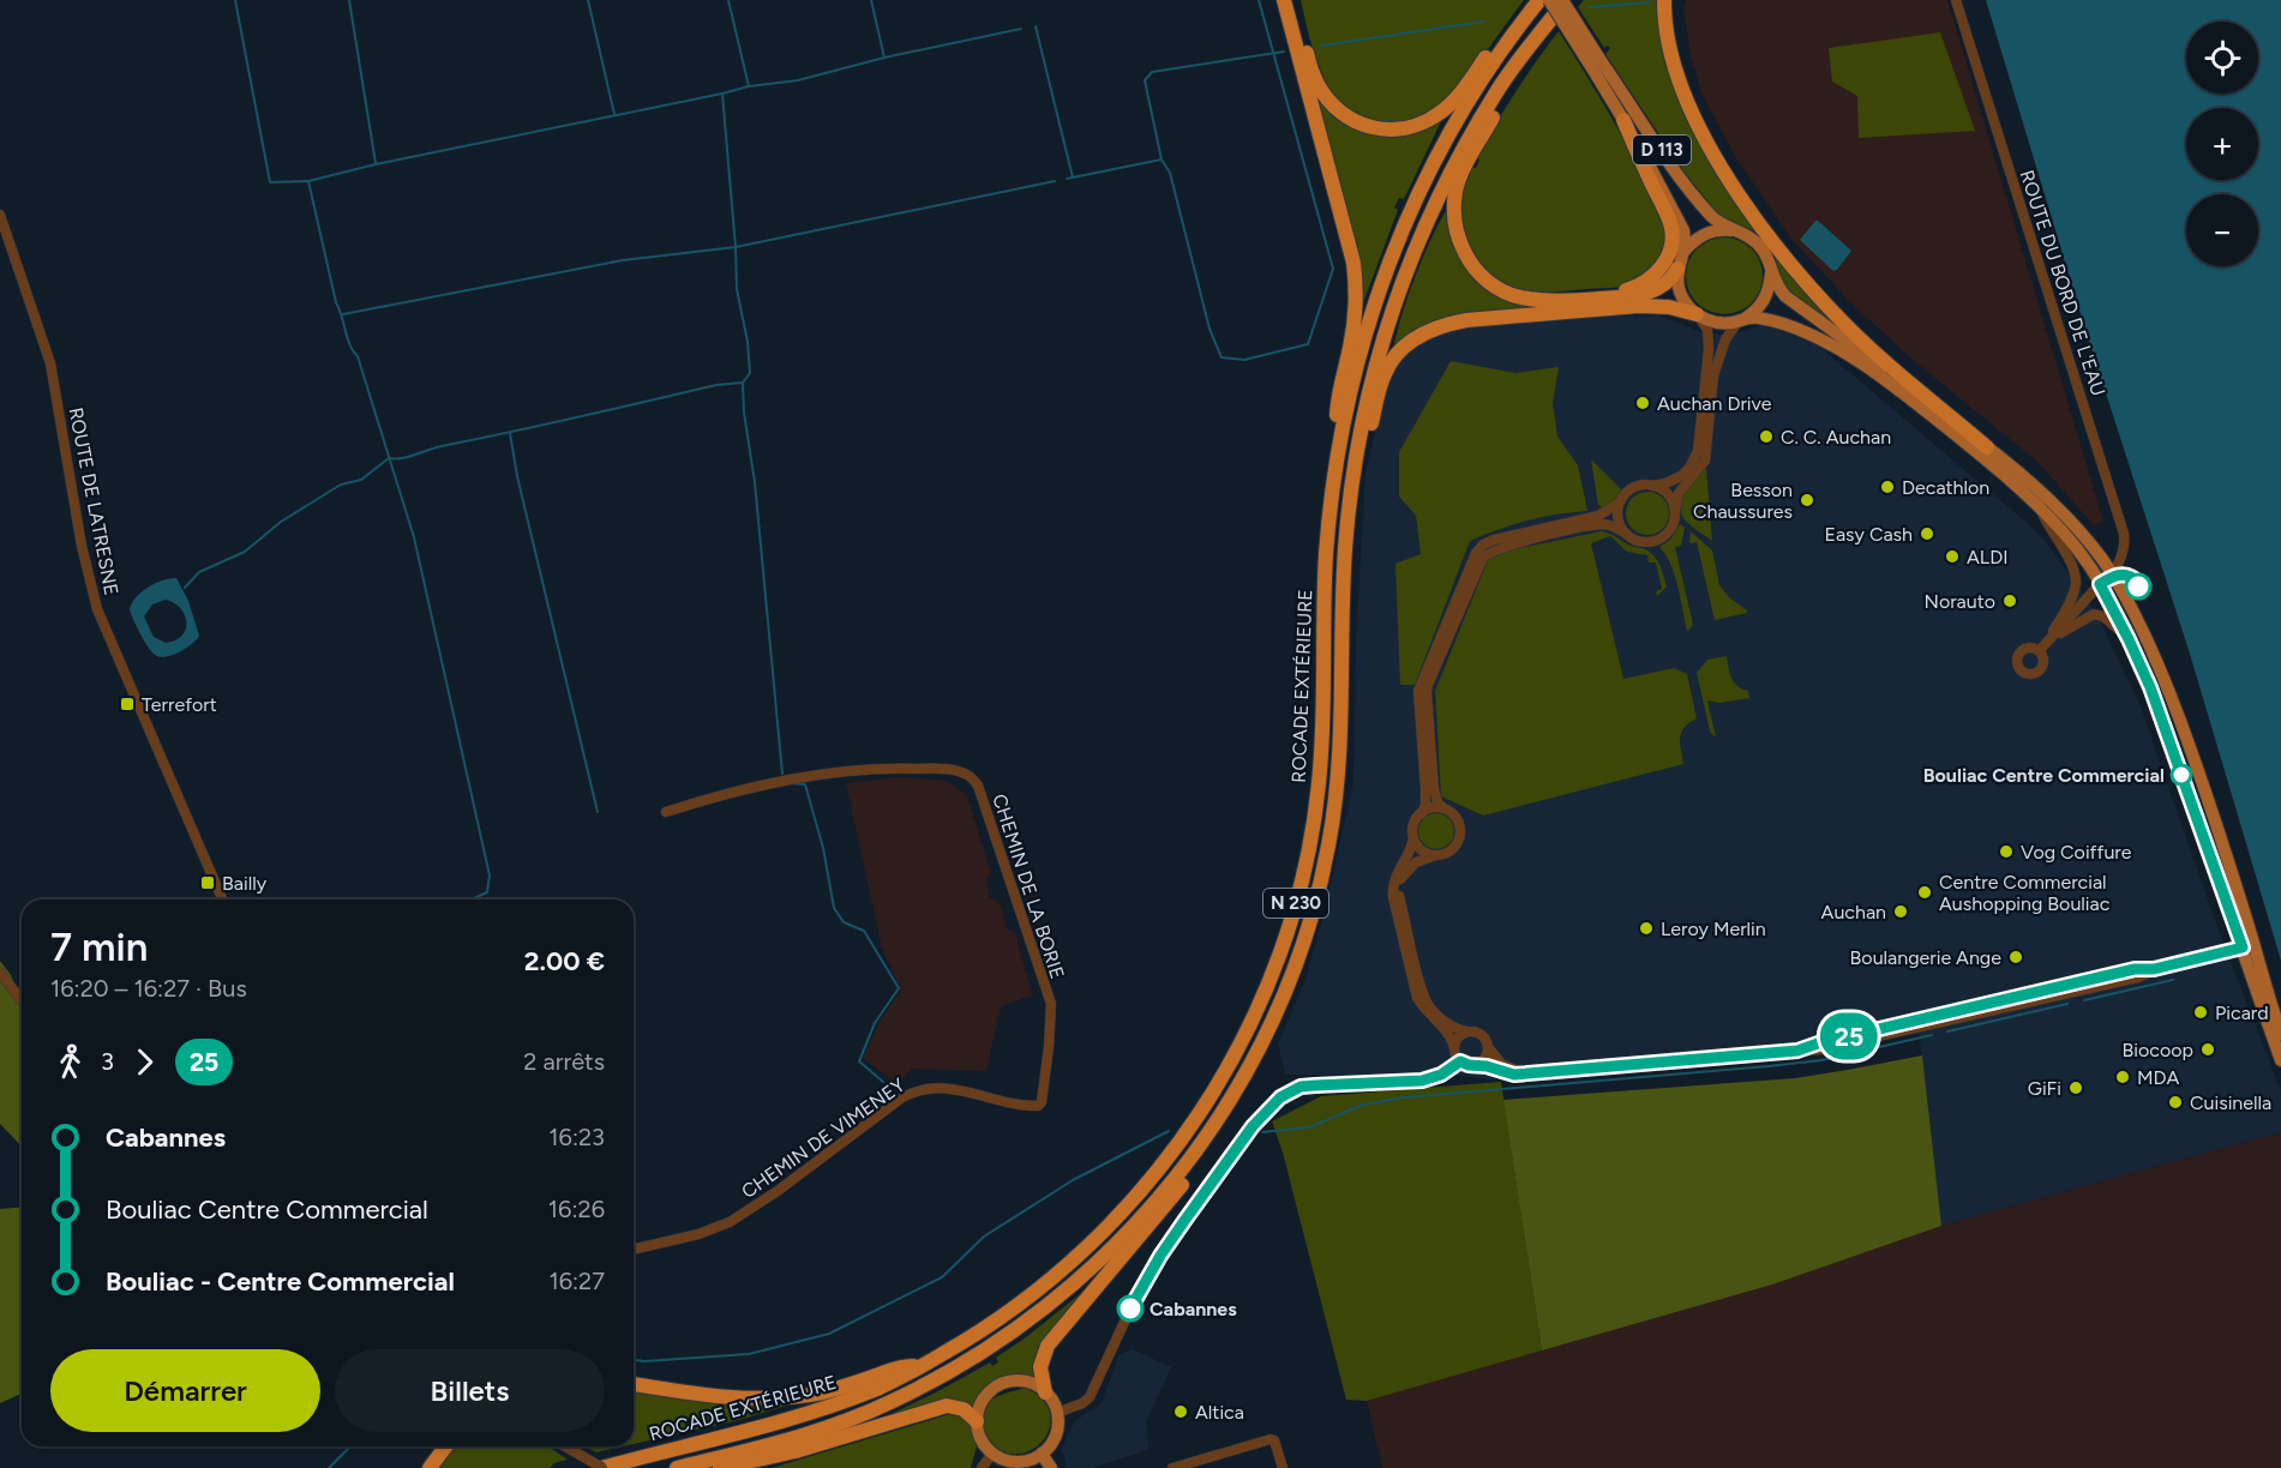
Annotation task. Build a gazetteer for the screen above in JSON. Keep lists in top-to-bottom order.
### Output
{
  "streets": {
    "highway": ["ROCADE EXTÉRIEURE", "N 230"],
    "main road": ["D 113"],
    "street": [
      "ROUTE DU BORD DE L'EAU",
      "ROUTE DE LATRESNE",
      "CHEMIN DE LA BORIE",
      "CHEMIN DE VIMENEY"
    ]
  },
  "crossings": [
    ["D 113", "ROCADE EXTÉRIEURE"],
    ["D 113", "N 230"],
    ["CHEMIN DE LA BORIE", "CHEMIN DE VIMENEY"]
  ],
  "places": {
    "other": [
      "Auchan Drive",
      "C. C. Auchan",
      "Decathlon",
      "Besson Chaussures",
      "Easy Cash",
      "ALDI",
      "Norauto",
      "Bouliac Centre Commercial",
      "Vog Coiffure",
      "Centre Commercial Aushopping Bouliac",
      "Auchan",
      "Leroy Merlin",
      "Boulangerie Ange",
      "Picard",
      "Biocoop",
      "MDA",
      "GiFi",
      "Cuisinella",
      "Cabannes",
      "Altica"
    ],
    "transit": ["Terrefort", "Bailly"]
  },
  "lines": ["bus line 25"],
  "page": {
    "on_map": "25",
    "map_buttons": ["+", "−"],
    "heading": ["7 min", "16:20 – 16:27 · Bus", "2.00 €"],
    "legs": ["3", "25", "2 arrêts"],
    "list": [
      {
        "name": "Cabannes",
        "value": "16:23"
      },
      {
        "name": "Bouliac Centre Commercial",
        "value": "16:26"
      },
      {
        "name": "Bouliac - Centre Commercial",
        "value": "16:27"
      }
    ],
    "buttons": ["Démarrer", "Billets"]
  }
}
